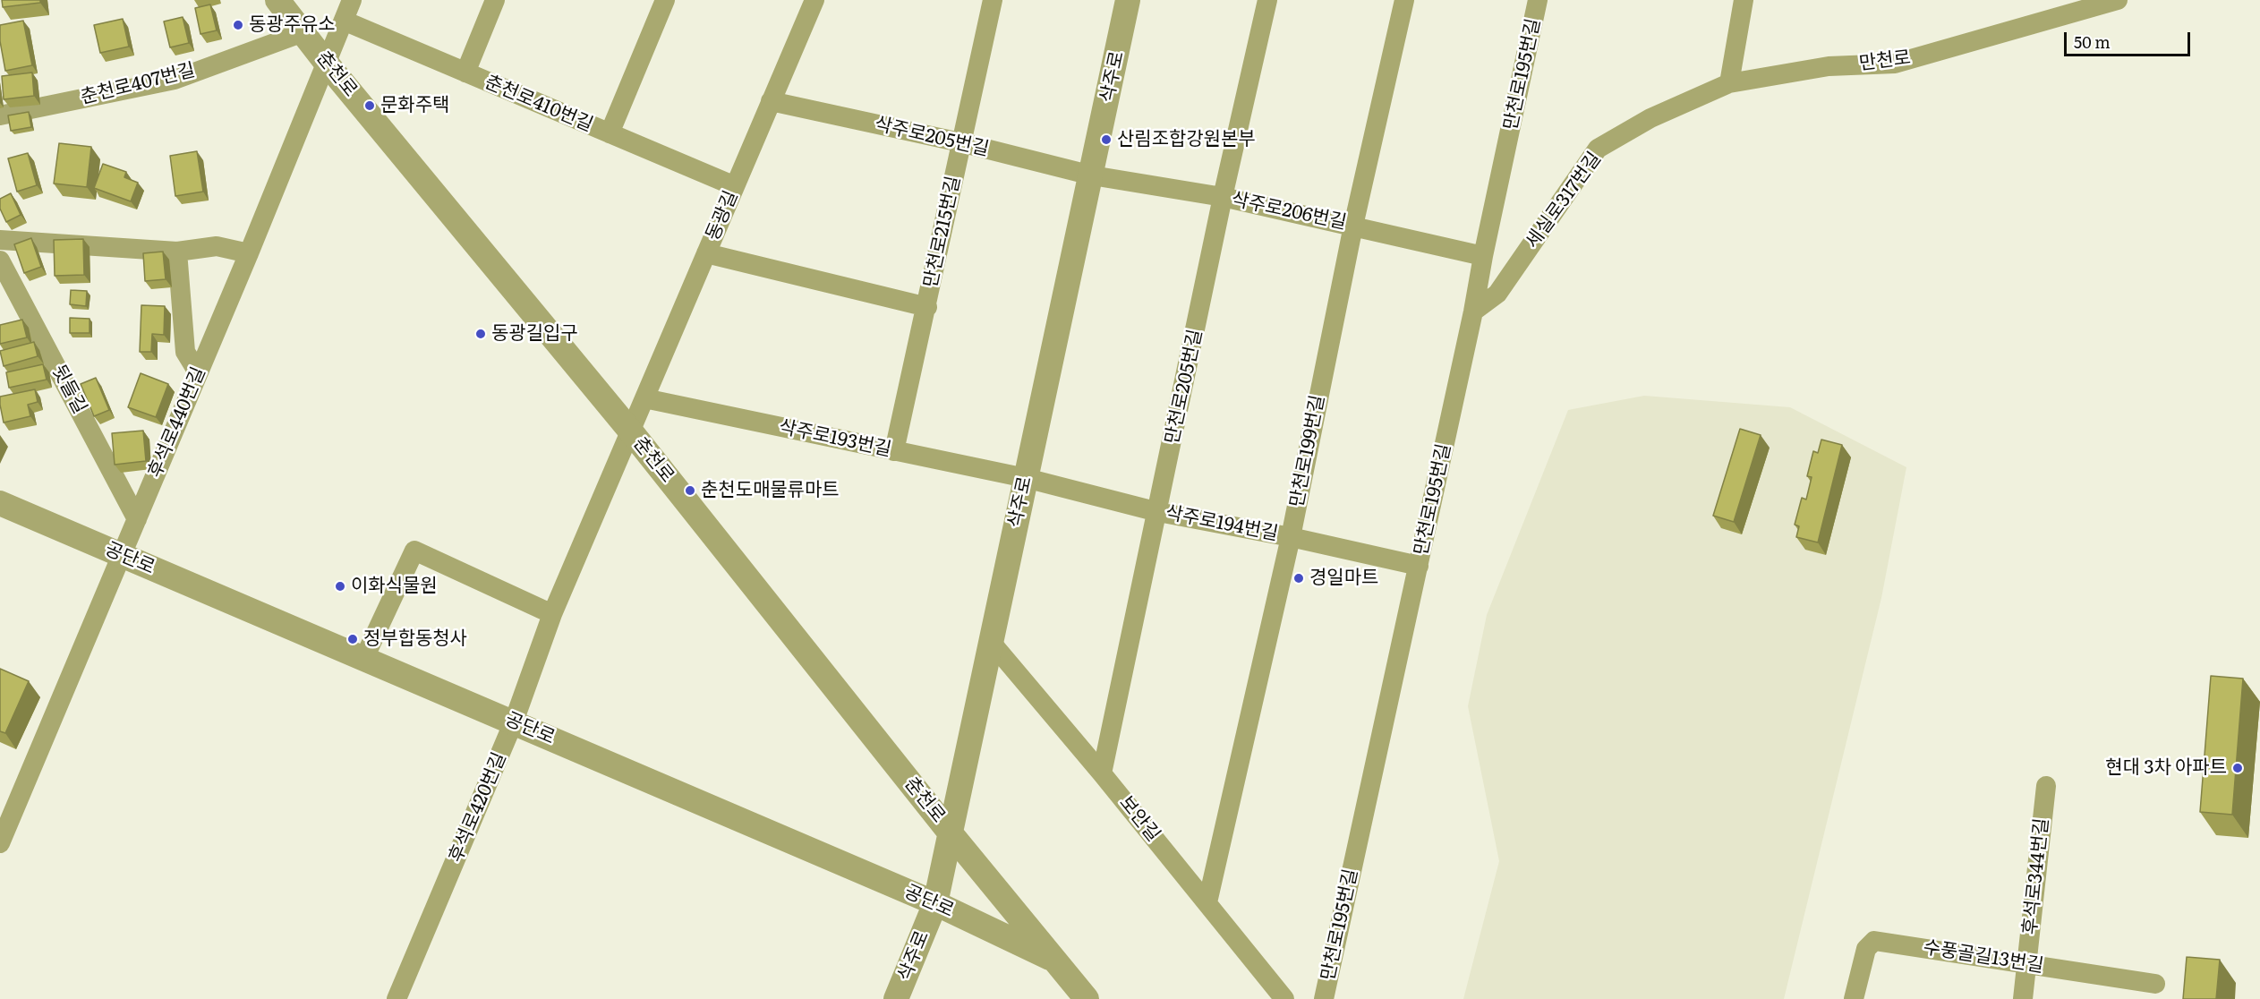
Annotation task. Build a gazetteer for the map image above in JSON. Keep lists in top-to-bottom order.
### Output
{
  "streets": {
    "street": [
      "만천로",
      "춘천로",
      "만천로195번길",
      "삭주로",
      "춘천로407번길",
      "춘천로410번길",
      "삭주로205번길",
      "세실로317번길",
      "삭주로206번길",
      "동광길",
      "만천로215번길",
      "만천로205번길",
      "뒷들길",
      "후석로440번길",
      "삭주로193번길",
      "만천로199번길",
      "삭주로194번길",
      "공단로",
      "후석로420번길",
      "보안길",
      "후석로344번길",
      "수풍골길13번길"
    ]
  },
  "crossings": [
    ["만천로", "세실로317번길"],
    ["춘천로", "삭주로"],
    ["춘천로", "춘천로407번길"],
    ["춘천로", "동광길"],
    ["춘천로", "후석로440번길"],
    ["춘천로", "공단로"],
    ["춘천로", "후석로420번길"],
    ["만천로195번길", "세실로317번길"],
    ["만천로195번길", "삭주로206번길"],
    ["만천로195번길", "삭주로194번길"],
    ["삭주로", "삭주로205번길"],
    ["삭주로", "삭주로206번길"],
    ["삭주로", "삭주로193번길"],
    ["삭주로", "삭주로194번길"],
    ["삭주로", "공단로"],
    ["삭주로", "보안길"],
    ["춘천로410번길", "동광길"],
    ["춘천로410번길", "후석로440번길"],
    ["삭주로205번길", "삭주로206번길"],
    ["삭주로205번길", "동광길"],
    ["삭주로205번길", "만천로215번길"],
    ["삭주로206번길", "만천로205번길"],
    ["삭주로206번길", "만천로199번길"],
    ["동광길", "만천로215번길"],
    ["동광길", "삭주로193번길"],
    ["동광길", "후석로420번길"],
    ["만천로215번길", "삭주로193번길"],
    ["만천로205번길", "삭주로194번길"],
    ["만천로205번길", "보안길"],
    ["뒷들길", "후석로440번길"],
    ["후석로440번길", "공단로"],
    ["삭주로193번길", "삭주로194번길"],
    ["만천로199번길", "삭주로194번길"],
    ["만천로199번길", "보안길"],
    ["공단로", "후석로420번길"],
    ["후석로344번길", "수풍골길13번길"]
  ],
  "places": [
    "동광주유소",
    "문화주택",
    "산림조합강원본부",
    "동광길입구",
    "춘천도매물류마트",
    "경일마트",
    "이화식물원",
    "정부합동청사",
    "현대 3차 아파트"
  ],
  "scale_bar": "50 m"
}
